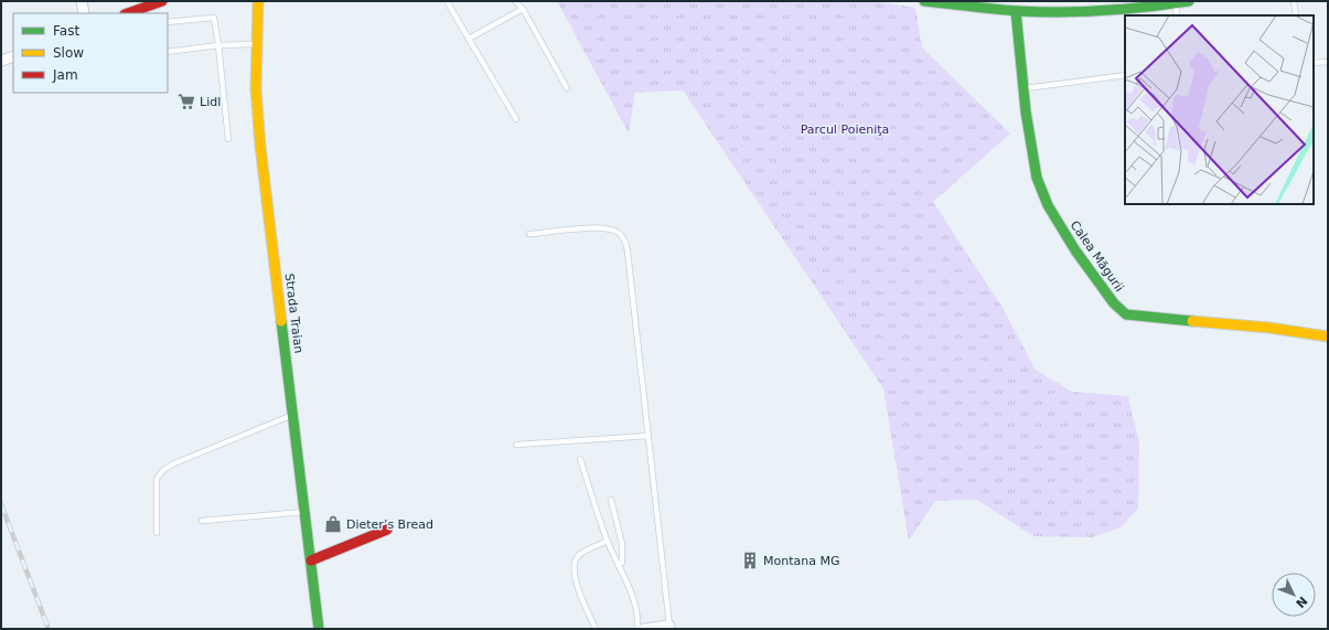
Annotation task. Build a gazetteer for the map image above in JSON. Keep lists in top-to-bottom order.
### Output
{
  "streets": {
    "main road": ["Calea Măgurii", "Strada Traian"]
  },
  "parks": ["Parcul Poieniţa"],
  "places": {
    "supermarket": ["Lidl"],
    "shop": ["Dieter’s Bread"],
    "building": ["Montana MG"]
  },
  "legend": ["Fast", "Slow", "Jam"],
  "north": "bottom right"
}
